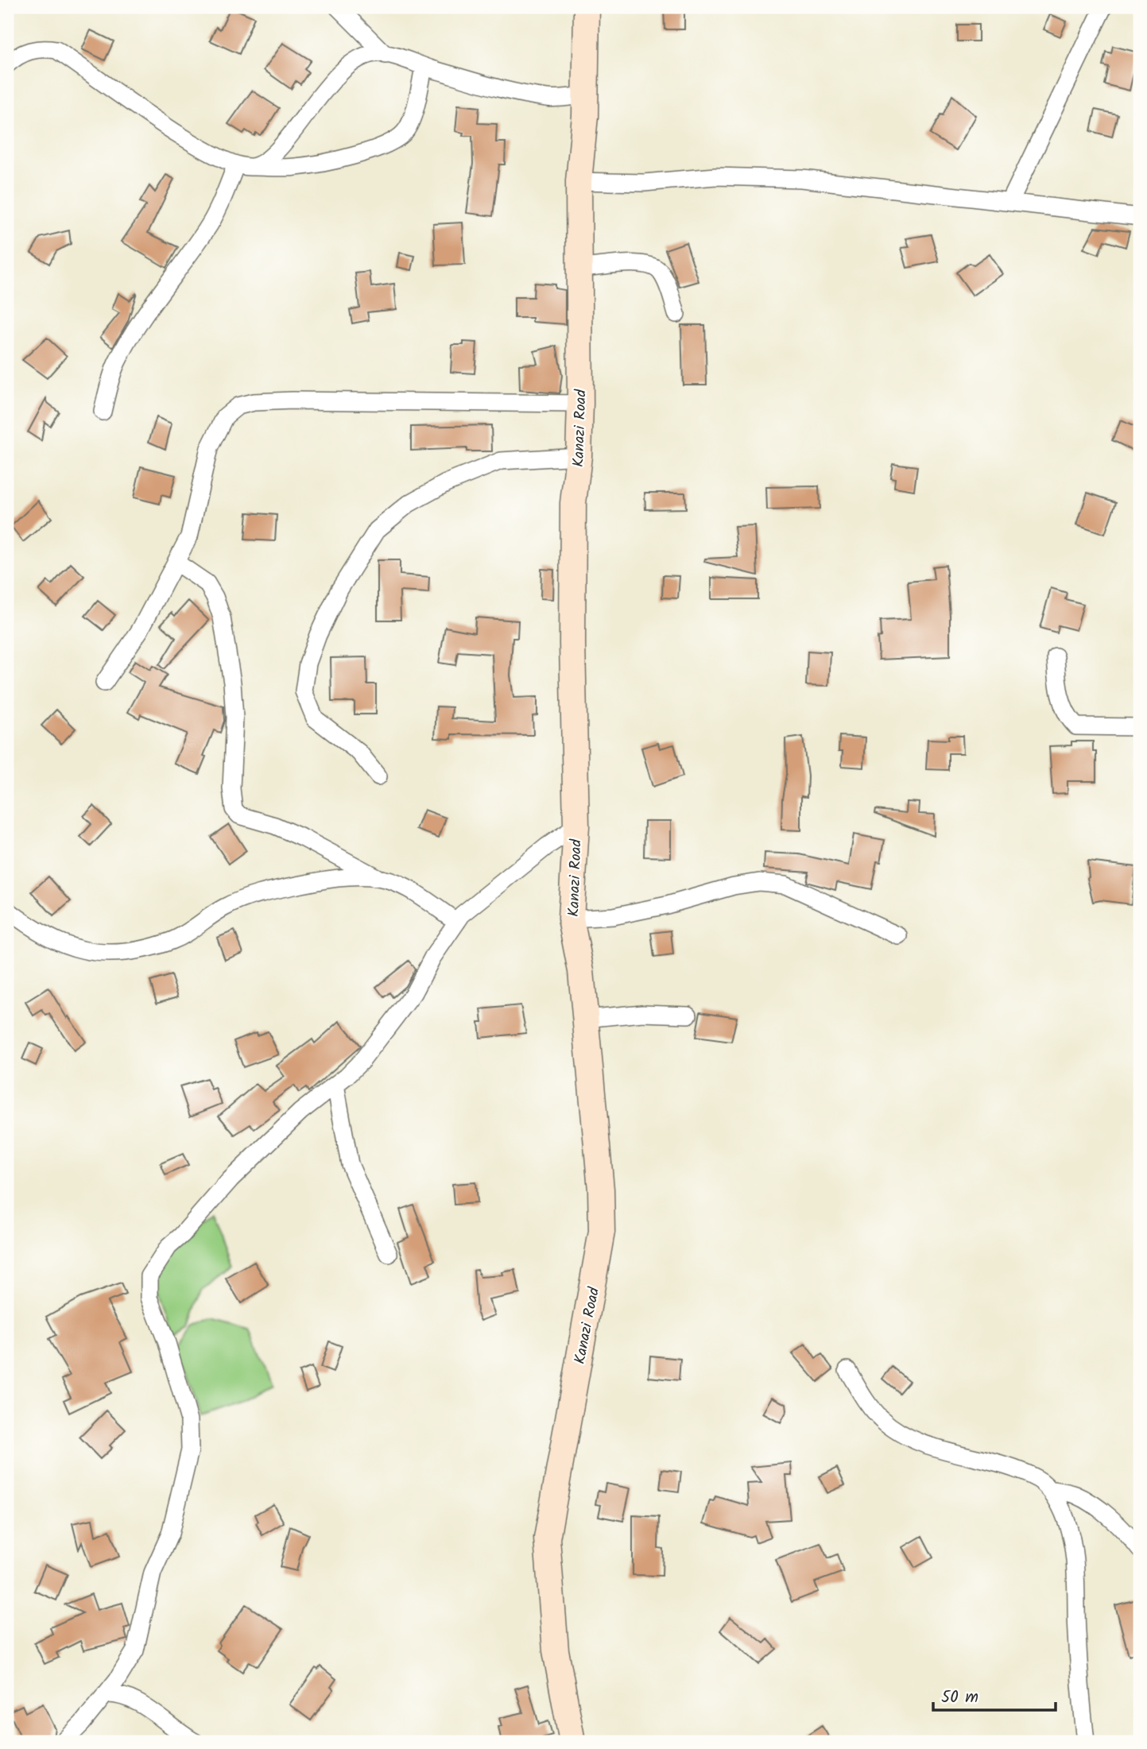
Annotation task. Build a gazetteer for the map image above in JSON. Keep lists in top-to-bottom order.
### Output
{
  "streets": {
    "main road": ["Kanazi Road"]
  },
  "scale_bar": "50 m"
}
